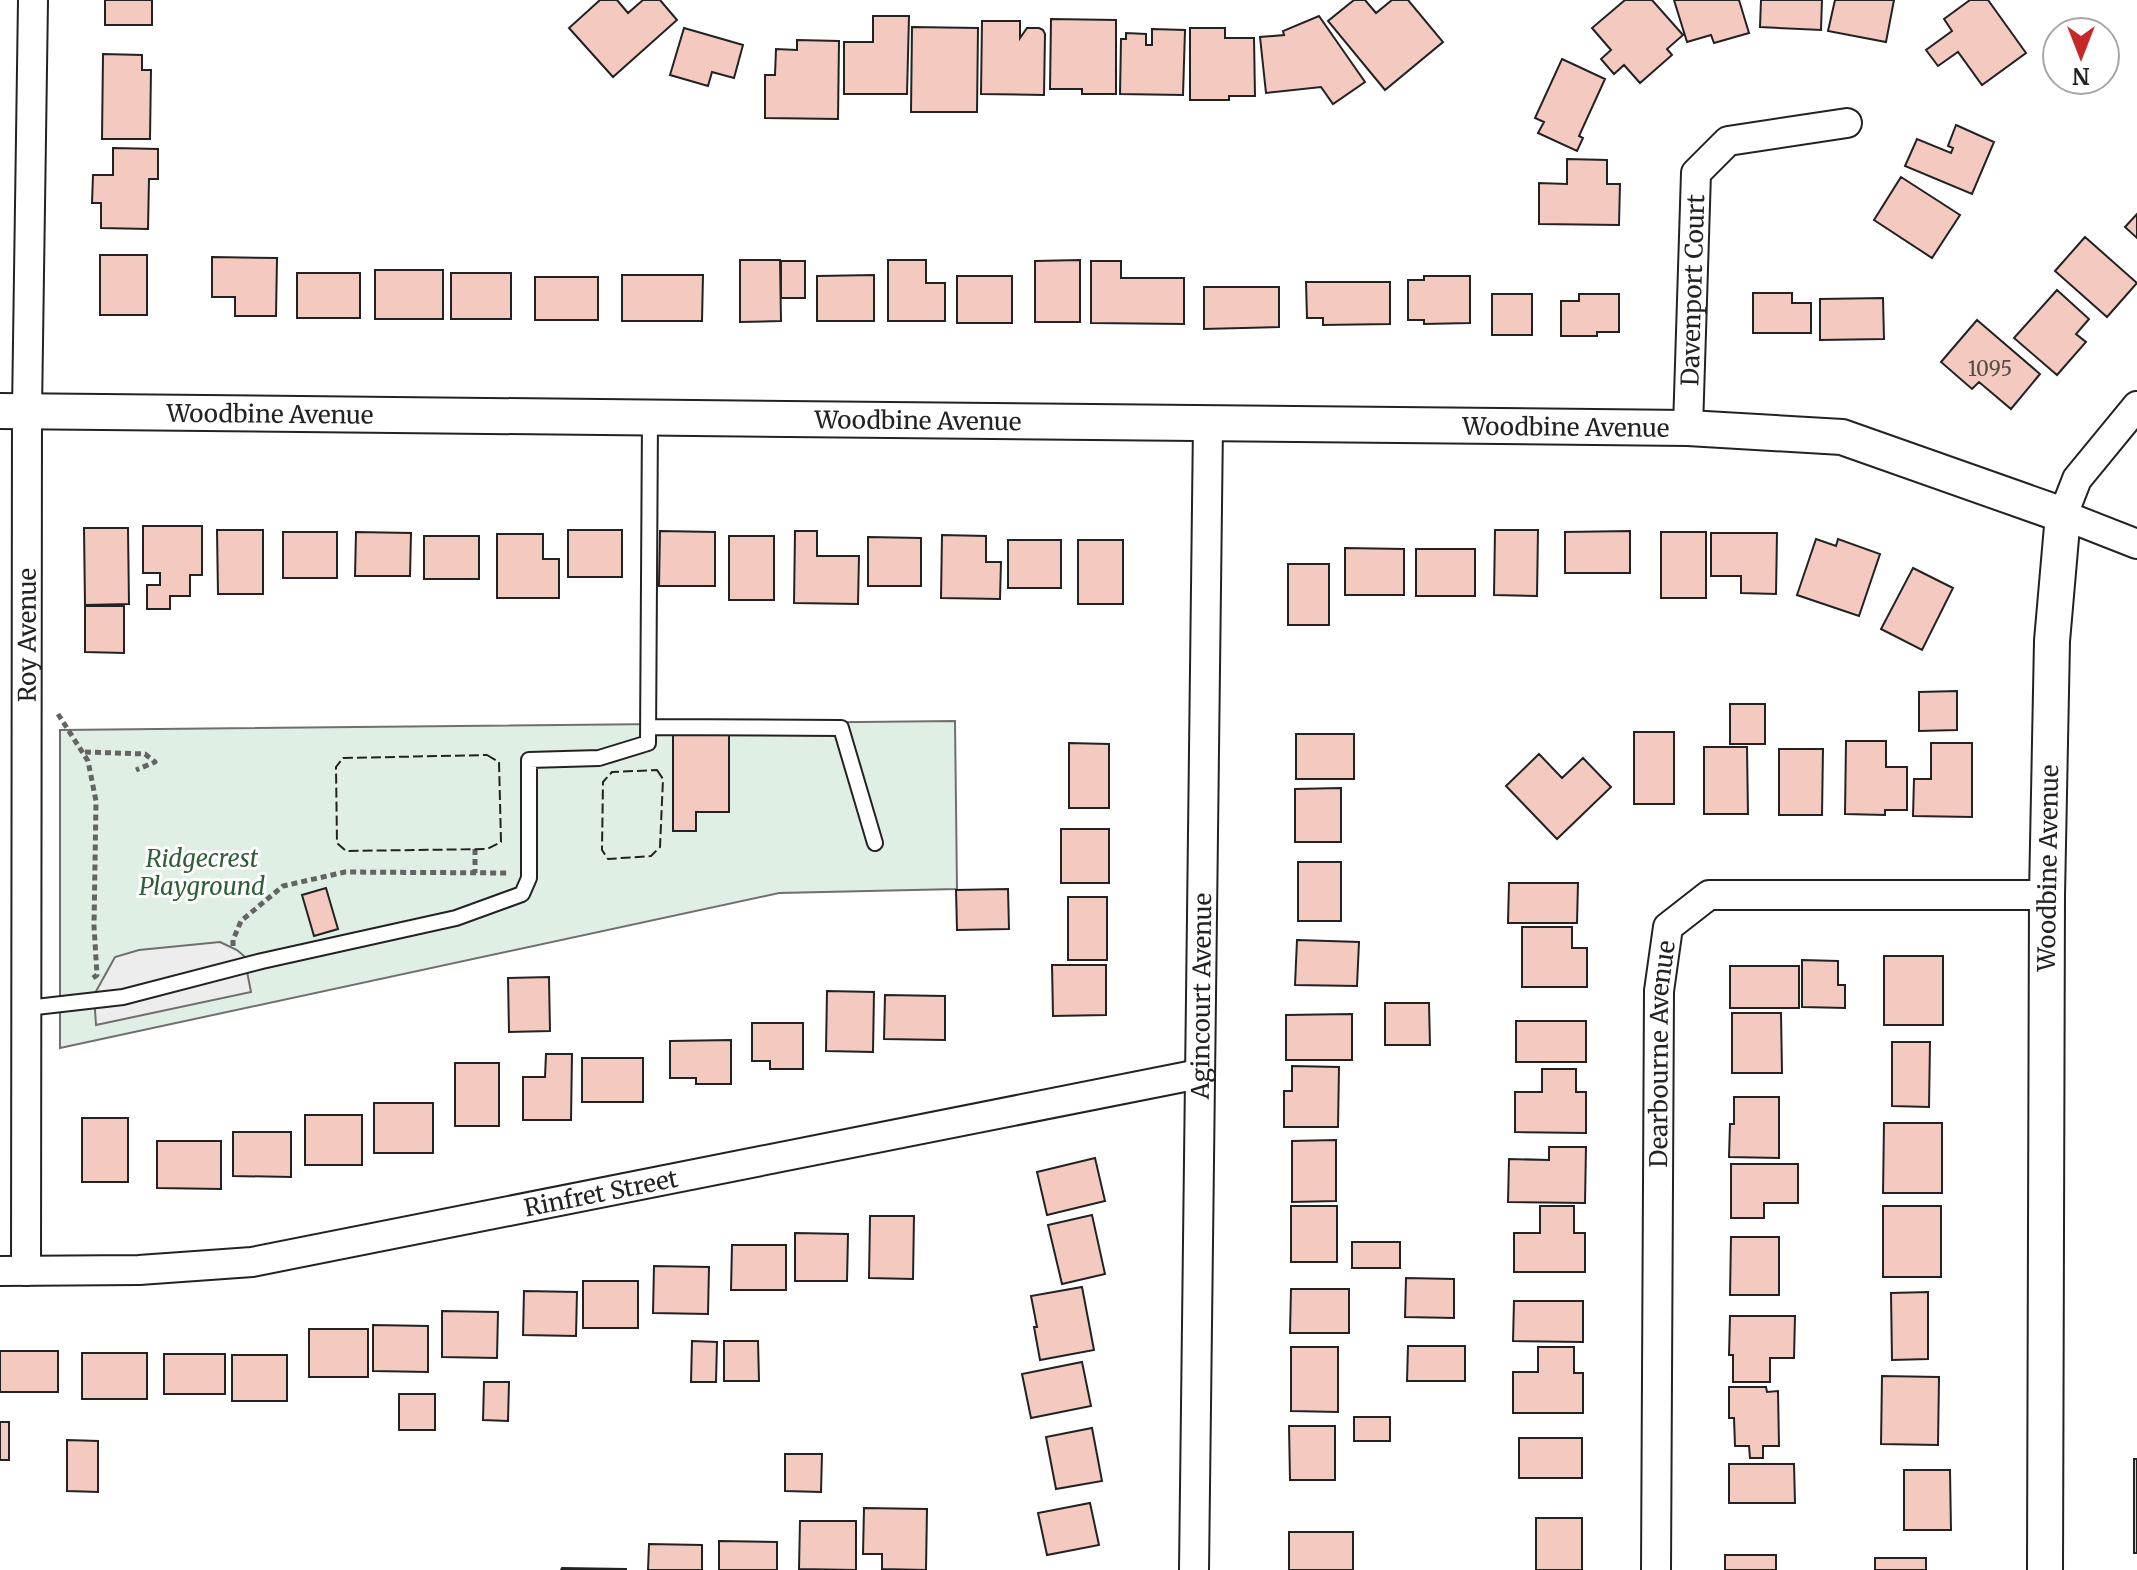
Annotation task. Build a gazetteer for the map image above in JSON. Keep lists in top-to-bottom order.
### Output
{
  "streets": {
    "street": [
      "Davenport Court",
      "Woodbine Avenue",
      "Roy Avenue",
      "Agincourt Avenue",
      "Dearbourne Avenue",
      "Rinfret Street"
    ]
  },
  "crossings": [
    ["Davenport Court", "Woodbine Avenue"],
    ["Woodbine Avenue", "Roy Avenue"],
    ["Woodbine Avenue", "Agincourt Avenue"],
    ["Woodbine Avenue", "Dearbourne Avenue"],
    ["Roy Avenue", "Rinfret Street"],
    ["Agincourt Avenue", "Rinfret Street"]
  ],
  "parks": ["Ridgecrest Playground"],
  "house_numbers": ["1095"],
  "north": "bottom"
}
